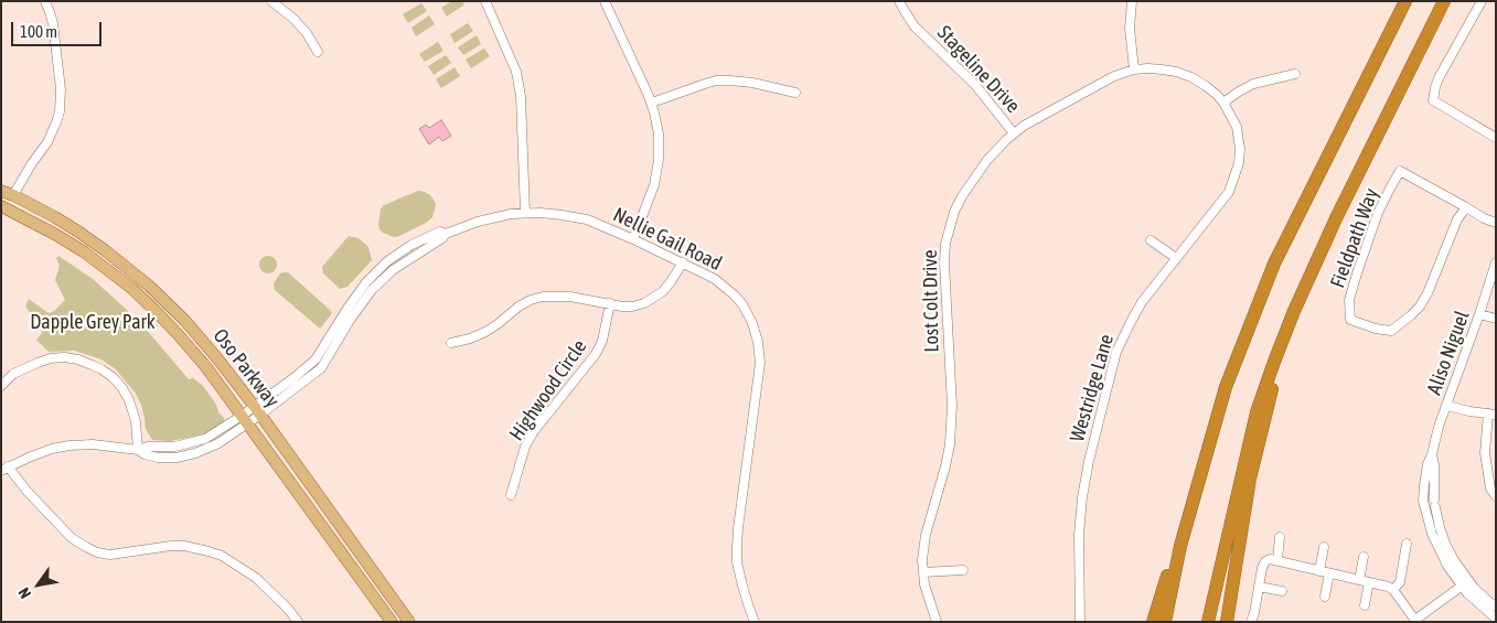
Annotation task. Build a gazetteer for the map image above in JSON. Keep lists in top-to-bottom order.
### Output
{
  "streets": {
    "main road": ["Oso Parkway"],
    "street": [
      "Stageline Drive",
      "Fieldpath Way",
      "Nellie Gail Road",
      "Lost Colt Drive",
      "Aliso Niguel",
      "Westridge Lane",
      "Highwood Circle"
    ]
  },
  "crossings": [
    ["Stageline Drive", "Lost Colt Drive"],
    ["Nellie Gail Road", "Oso Parkway"],
    ["Lost Colt Drive", "Westridge Lane"]
  ],
  "parks": ["Dapple Grey Park"],
  "scale_bar": "100 m",
  "north": "bottom left"
}
